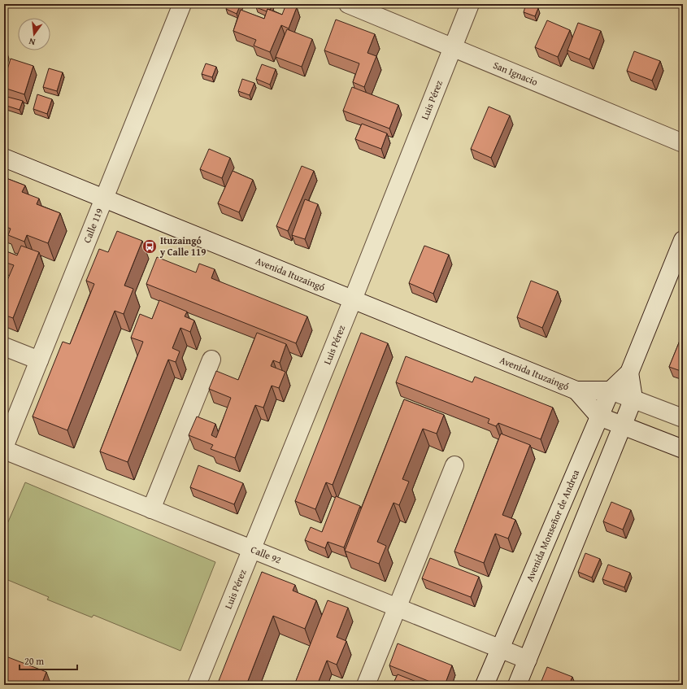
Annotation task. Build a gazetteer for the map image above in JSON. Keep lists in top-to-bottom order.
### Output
{
  "streets": {
    "street": [
      "San Ignacio",
      "Luis Pérez",
      "Calle 119",
      "Avenida Ituzaingó",
      "Avenida Monseñor de Andrea",
      "Calle 92"
    ]
  },
  "crossings": [
    ["San Ignacio", "Luis Pérez"],
    ["Luis Pérez", "Avenida Ituzaingó"],
    ["Luis Pérez", "Calle 92"],
    ["Calle 119", "Avenida Ituzaingó"],
    ["Avenida Ituzaingó", "Avenida Monseñor de Andrea"],
    ["Avenida Monseñor de Andrea", "Calle 92"]
  ],
  "places": {
    "bus stop": ["Ituzaingó y Calle 119"]
  },
  "scale_bar": "20 m",
  "north": "bottom"
}
